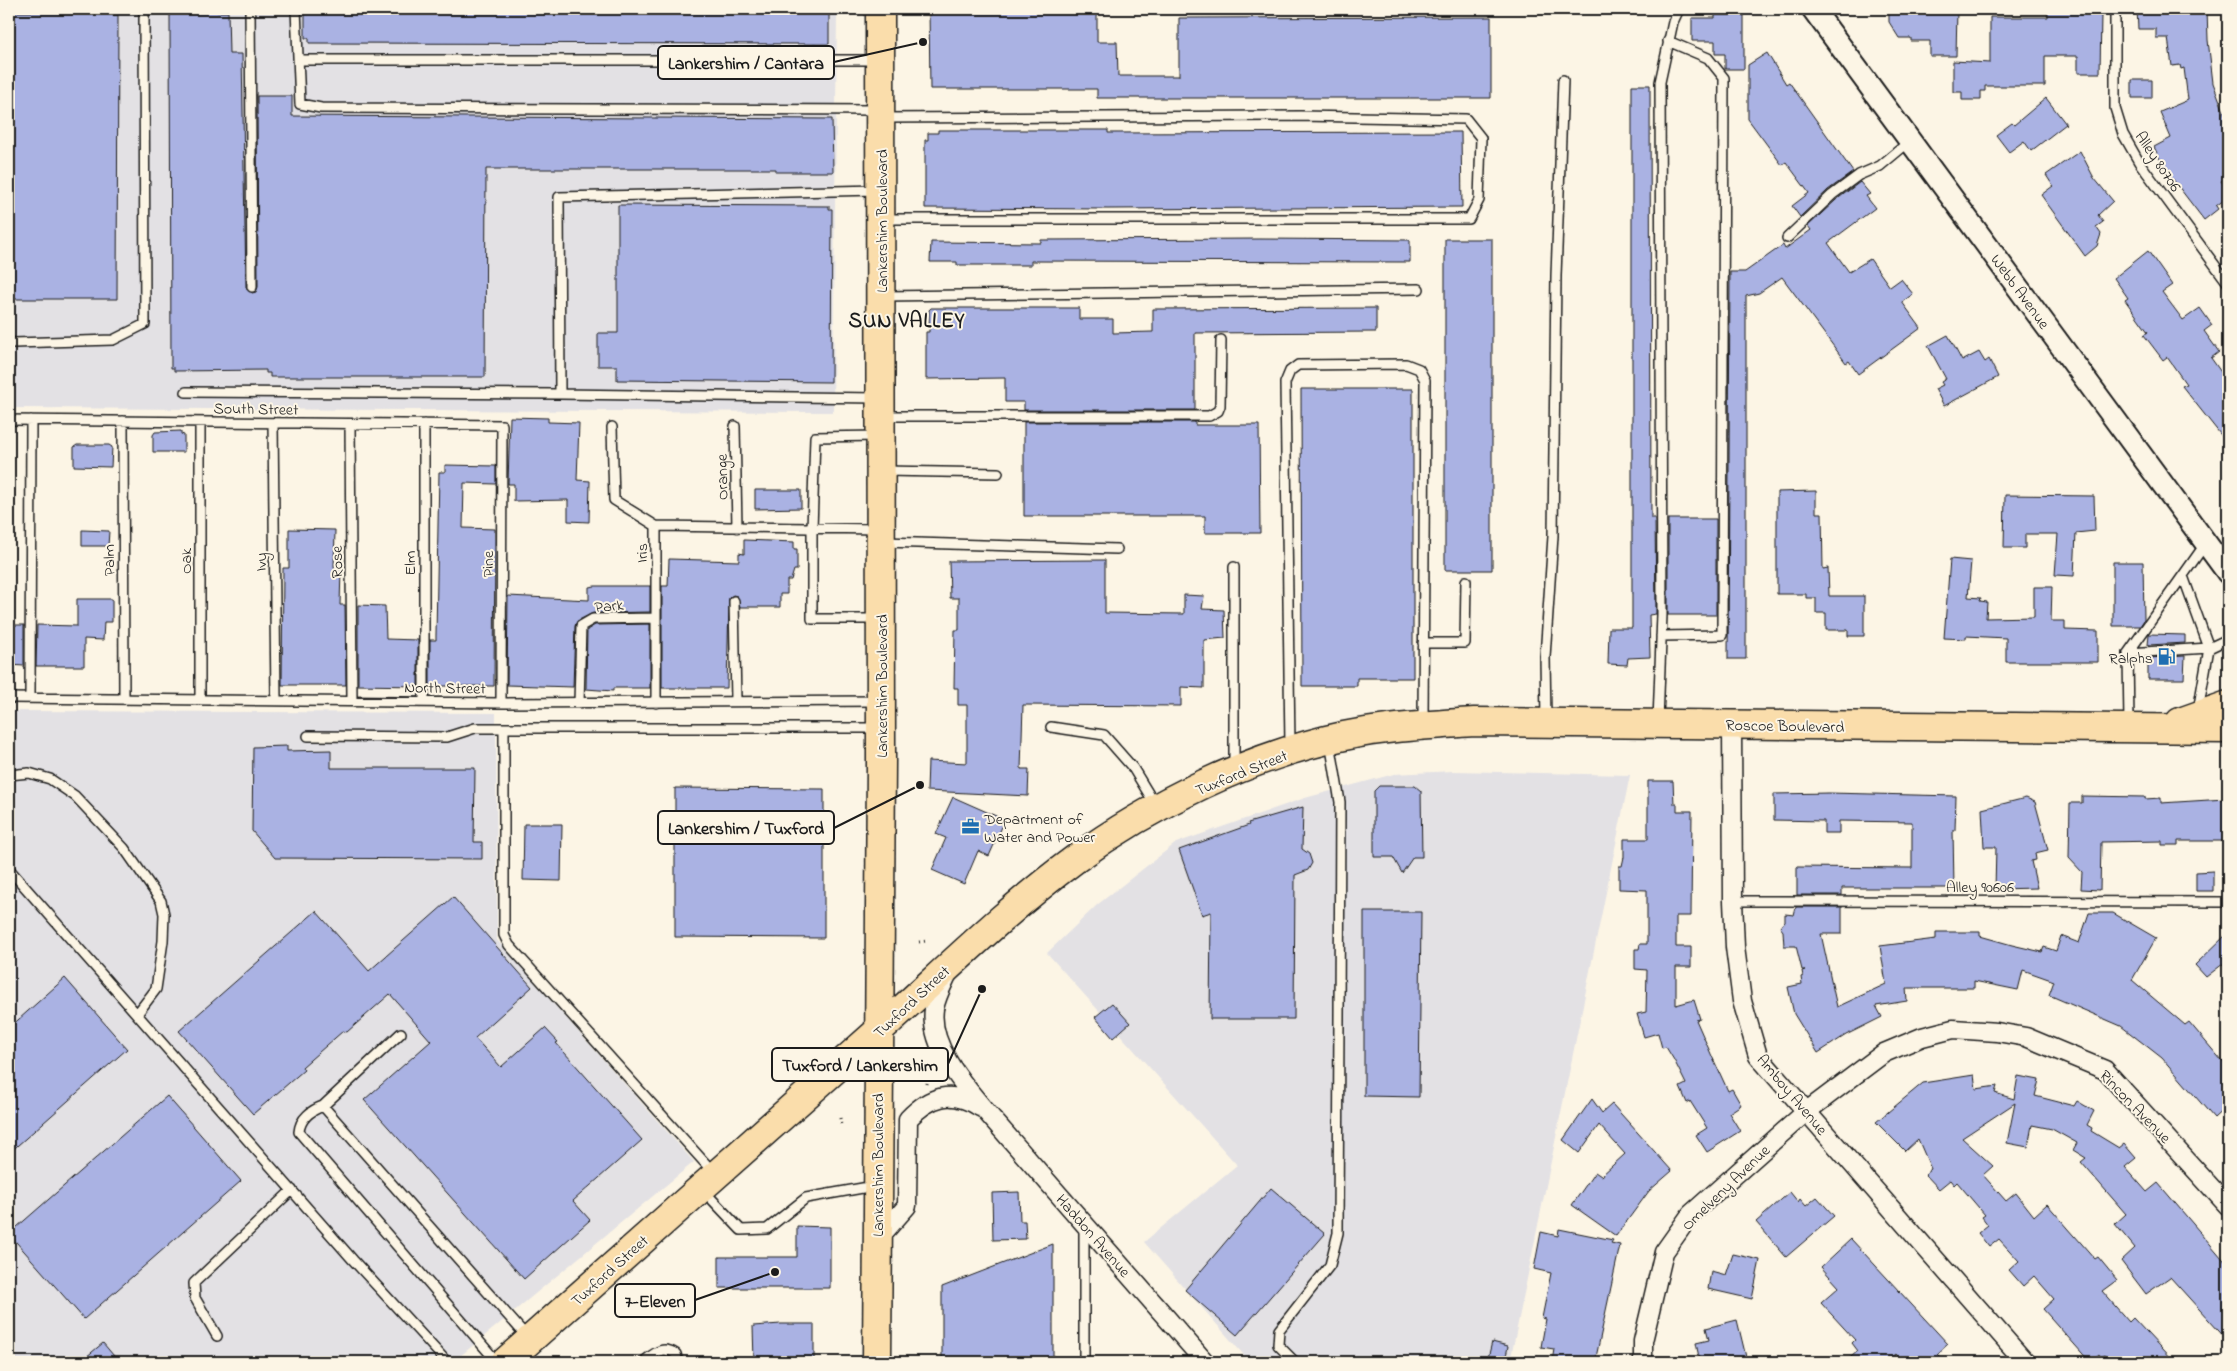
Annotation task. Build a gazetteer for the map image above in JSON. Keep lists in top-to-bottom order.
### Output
{
  "streets": {
    "main road": ["Lankershim Boulevard", "Roscoe Boulevard", "Tuxford Street"],
    "street": [
      "Webb Avenue",
      "Amboy Avenue",
      "Rincon Avenue",
      "Omelveny Avenue",
      "Haddon Avenue"
    ],
    "lane": [
      "Alley 80706",
      "South Street",
      "Orange",
      "Iris",
      "Palm",
      "Oak",
      "Ivy",
      "Rose",
      "Elm",
      "Pine",
      "Park",
      "North Street",
      "Alley 90606"
    ]
  },
  "crossings": [
    ["Lankershim Boulevard", "North Street"],
    ["Lankershim Boulevard", "Tuxford Street"],
    ["Lankershim Boulevard", "Haddon Avenue"],
    ["South Street", "Palm"],
    ["South Street", "Oak"],
    ["South Street", "Ivy"],
    ["South Street", "Rose"],
    ["South Street", "Elm"],
    ["South Street", "Pine"],
    ["Iris", "Park"],
    ["Iris", "North Street"],
    ["Palm", "North Street"],
    ["Oak", "North Street"],
    ["Ivy", "North Street"],
    ["Rose", "North Street"],
    ["Elm", "North Street"],
    ["Pine", "North Street"],
    ["Park", "North Street"],
    ["Roscoe Boulevard", "Tuxford Street"],
    ["Roscoe Boulevard", "Amboy Avenue"],
    ["Tuxford Street", "Haddon Avenue"],
    ["Alley 90606", "Amboy Avenue"],
    ["Amboy Avenue", "Rincon Avenue"],
    ["Amboy Avenue", "Omelveny Avenue"],
    ["Rincon Avenue", "Omelveny Avenue"]
  ],
  "districts": ["SUN VALLEY"],
  "places": {
    "other": [
      "Lankershim / Cantara",
      "Lankershim / Tuxford",
      "Tuxford / Lankershim",
      "7-Eleven"
    ],
    "fuel station": ["Ralphs"],
    "office": ["Department of Water and Power"]
  }
}
